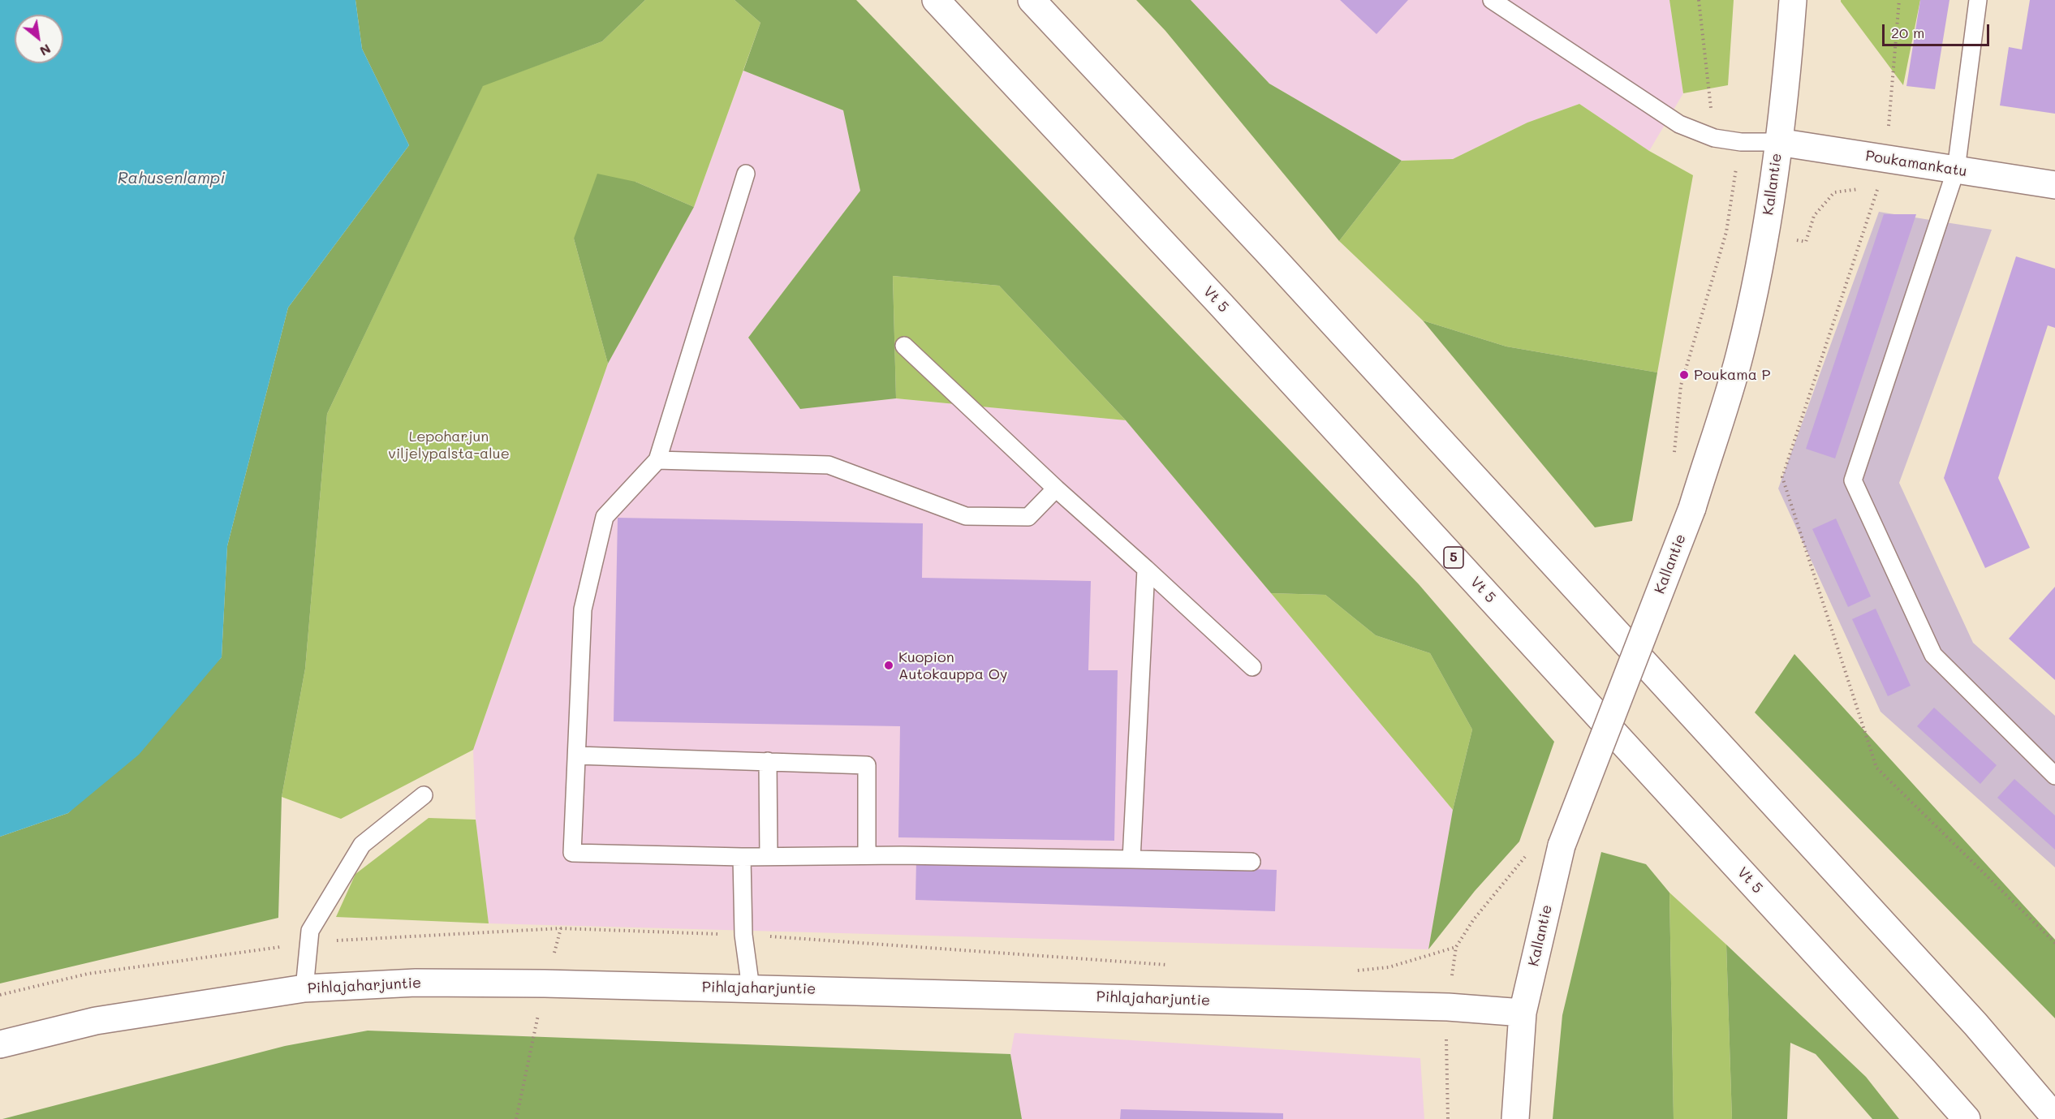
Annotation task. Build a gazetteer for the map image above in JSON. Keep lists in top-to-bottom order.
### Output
{
  "streets": {
    "main road": [
      "Poukamankatu",
      "Kallantie",
      "Vt 5",
      "5",
      "Pihlajaharjuntie"
    ]
  },
  "crossings": [
    ["Poukamankatu", "Kallantie"],
    ["Kallantie", "Pihlajaharjuntie"]
  ],
  "water": ["Rahusenlampi"],
  "parks": ["Lepoharjun viljelypalsta-alue"],
  "places": ["Poukama P", "Kuopion Autokauppa Oy"],
  "scale_bar": "20 m",
  "north": "bottom right"
}
